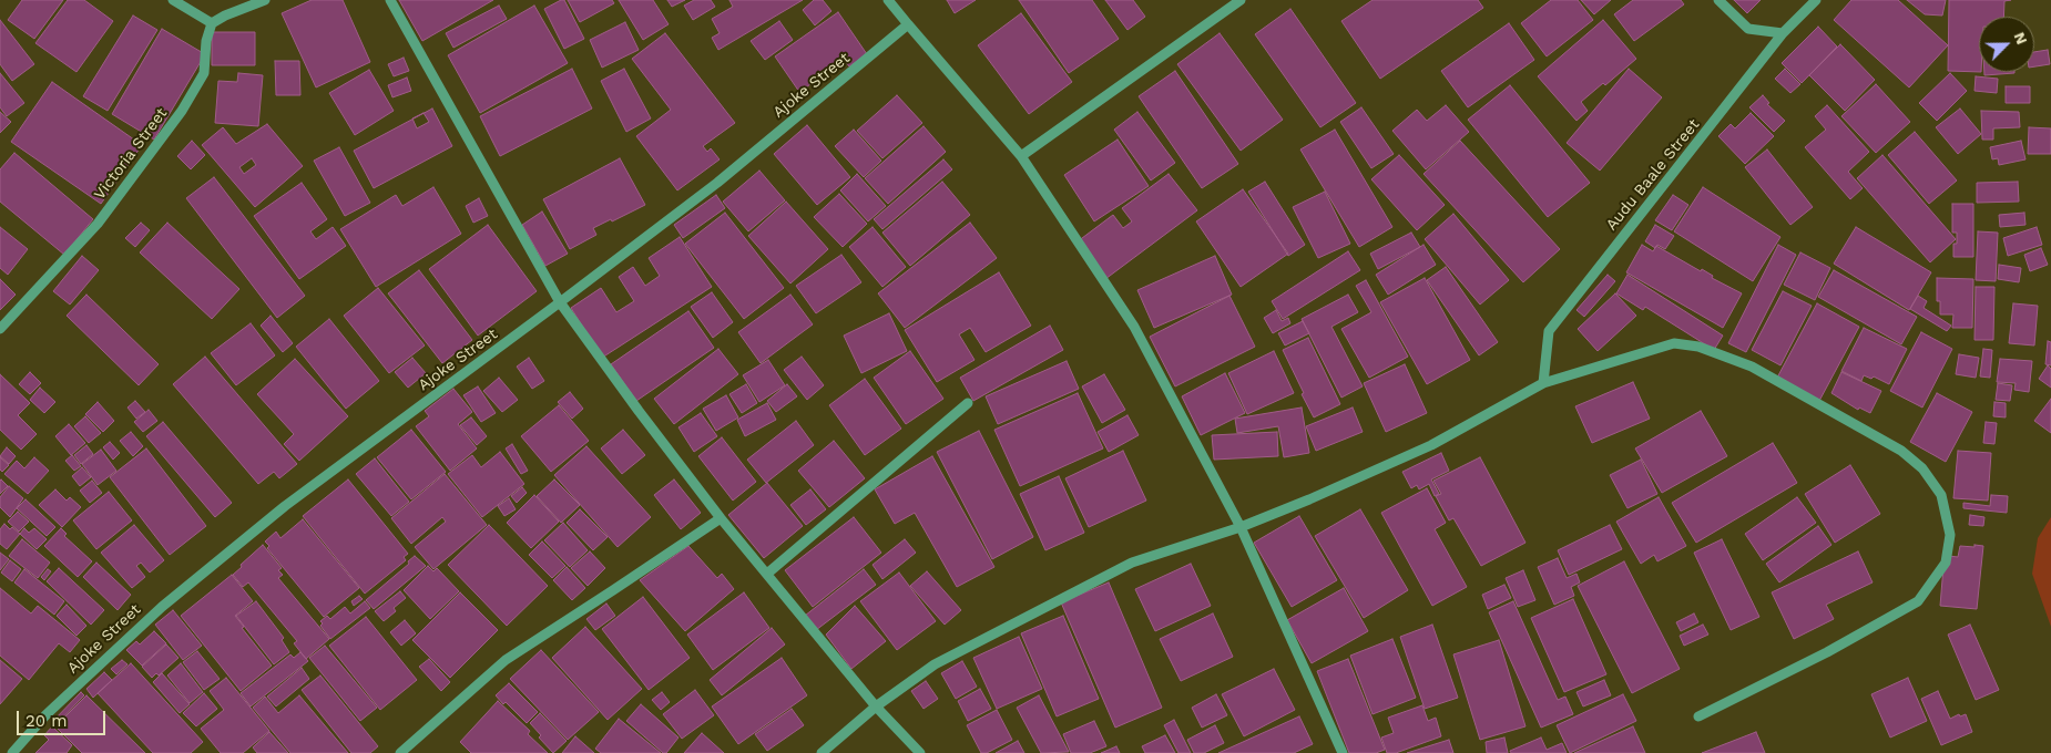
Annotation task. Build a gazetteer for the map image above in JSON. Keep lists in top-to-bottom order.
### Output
{
  "streets": {
    "street": ["Ajoke Street", "Victoria Street", "Audu Baale Street"]
  },
  "scale_bar": "20 m",
  "north": "top right"
}
